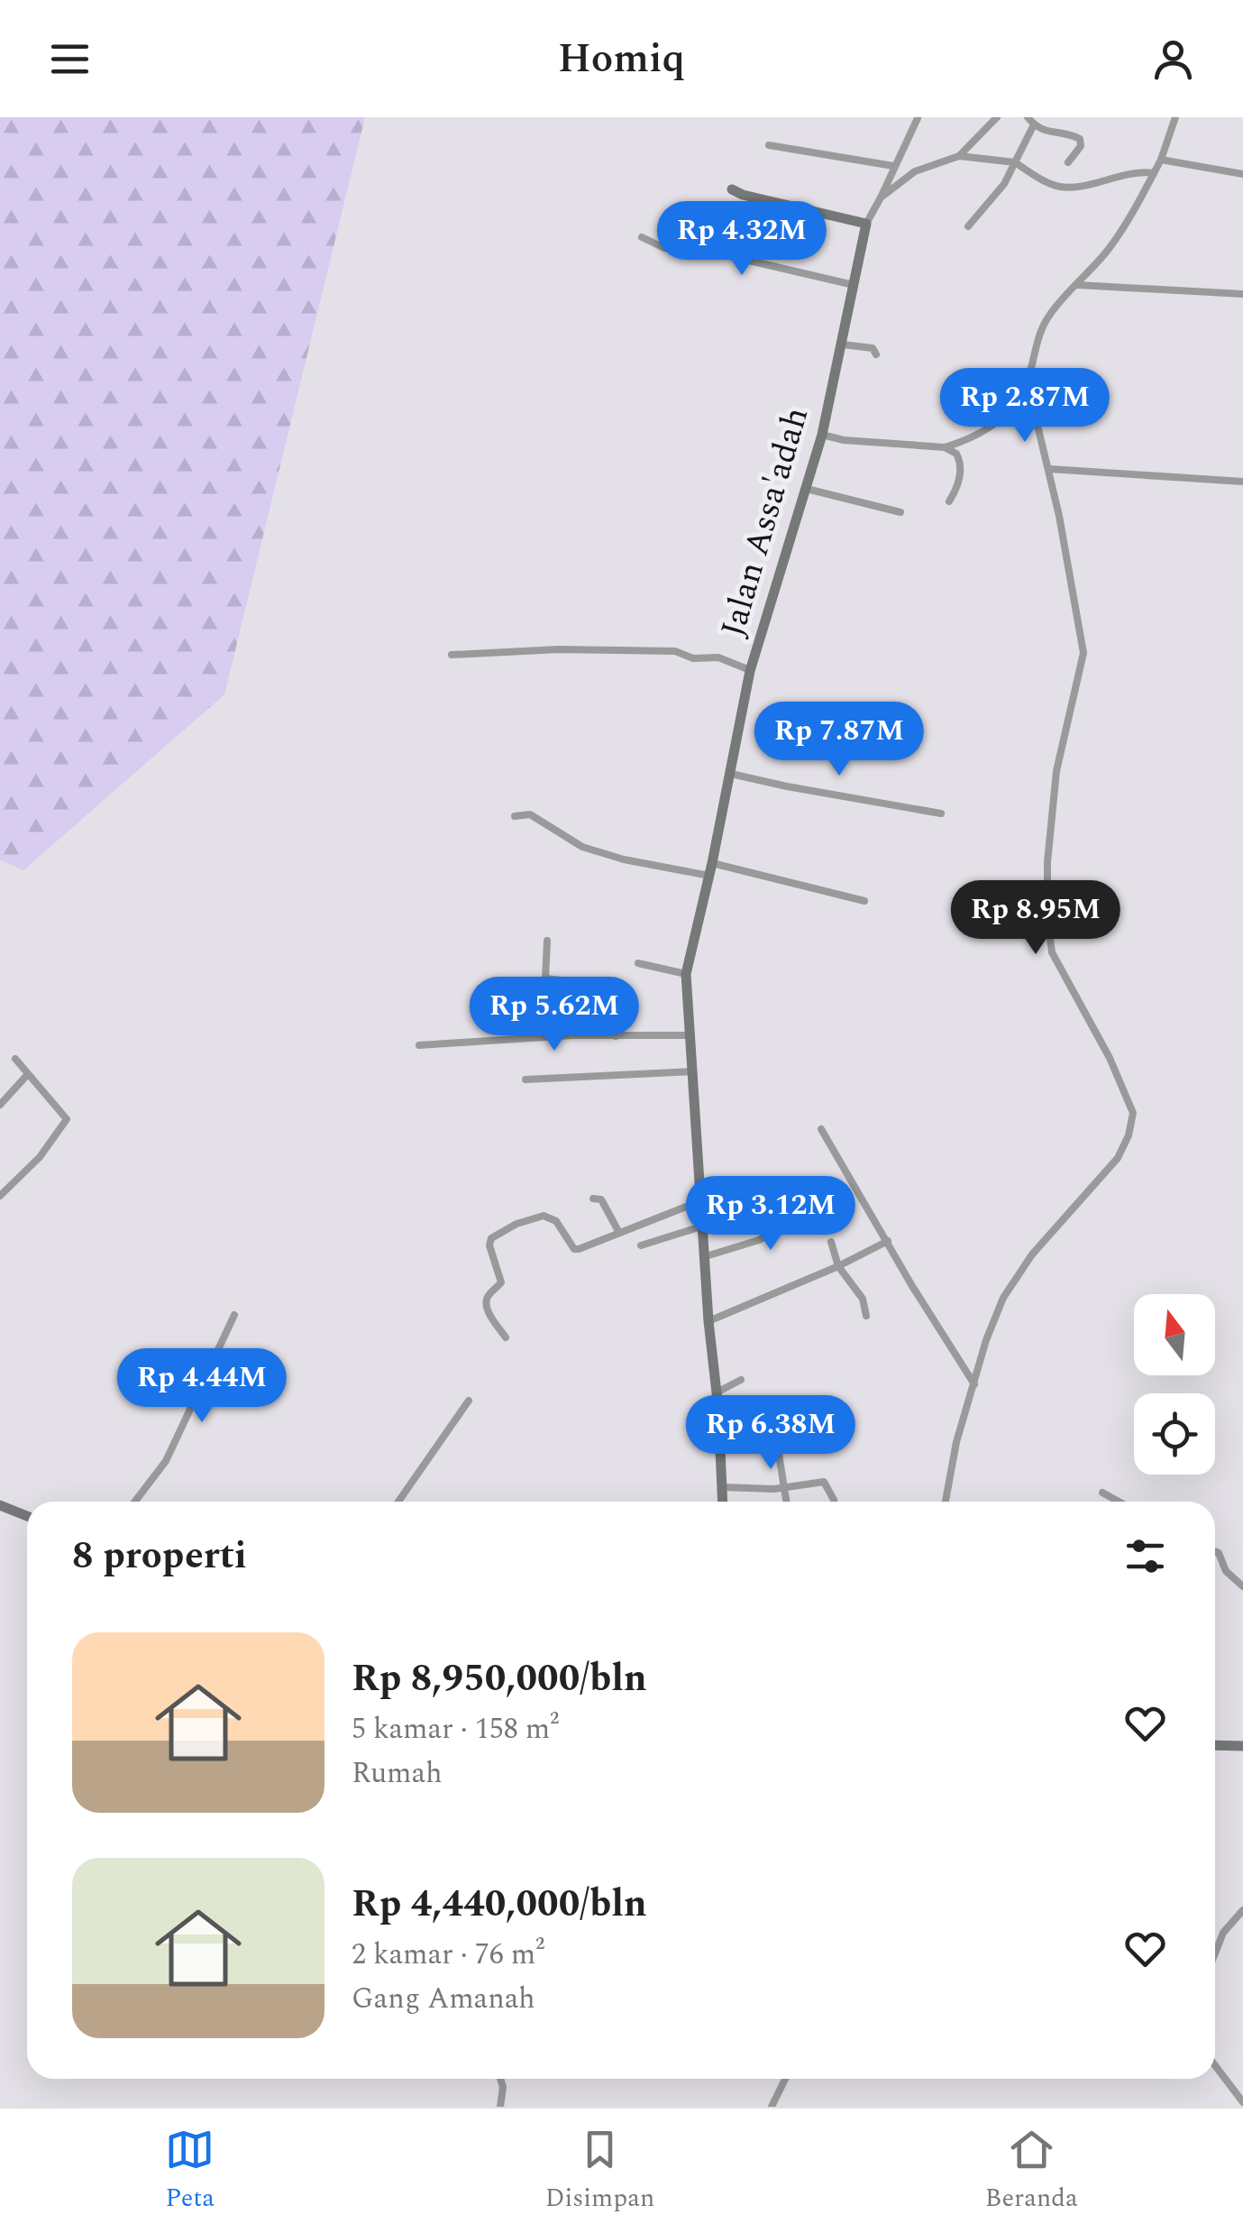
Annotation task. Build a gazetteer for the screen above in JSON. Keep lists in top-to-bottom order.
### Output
{
  "streets": {
    "street": ["Jalan Assa'adah"]
  },
  "north": "top",
  "page": {
    "header": "Homiq",
    "price": [
      "Rp 4.32M",
      "Rp 2.87M",
      "Rp 7.87M",
      "Rp 8.95M",
      "Rp 5.62M",
      "Rp 3.12M",
      "Rp 4.44M",
      "Rp 6.38M"
    ],
    "heading": "8 properti",
    "list": [
      {
        "name": "Rp 8,950,000/bln",
        "note": "5 kamar · 158 m² · Rumah"
      },
      {
        "name": "Rp 4,440,000/bln",
        "note": "2 kamar · 76 m² · Gang Amanah"
      }
    ],
    "tabs": ["Peta", "Disimpan", "Beranda"]
  }
}
